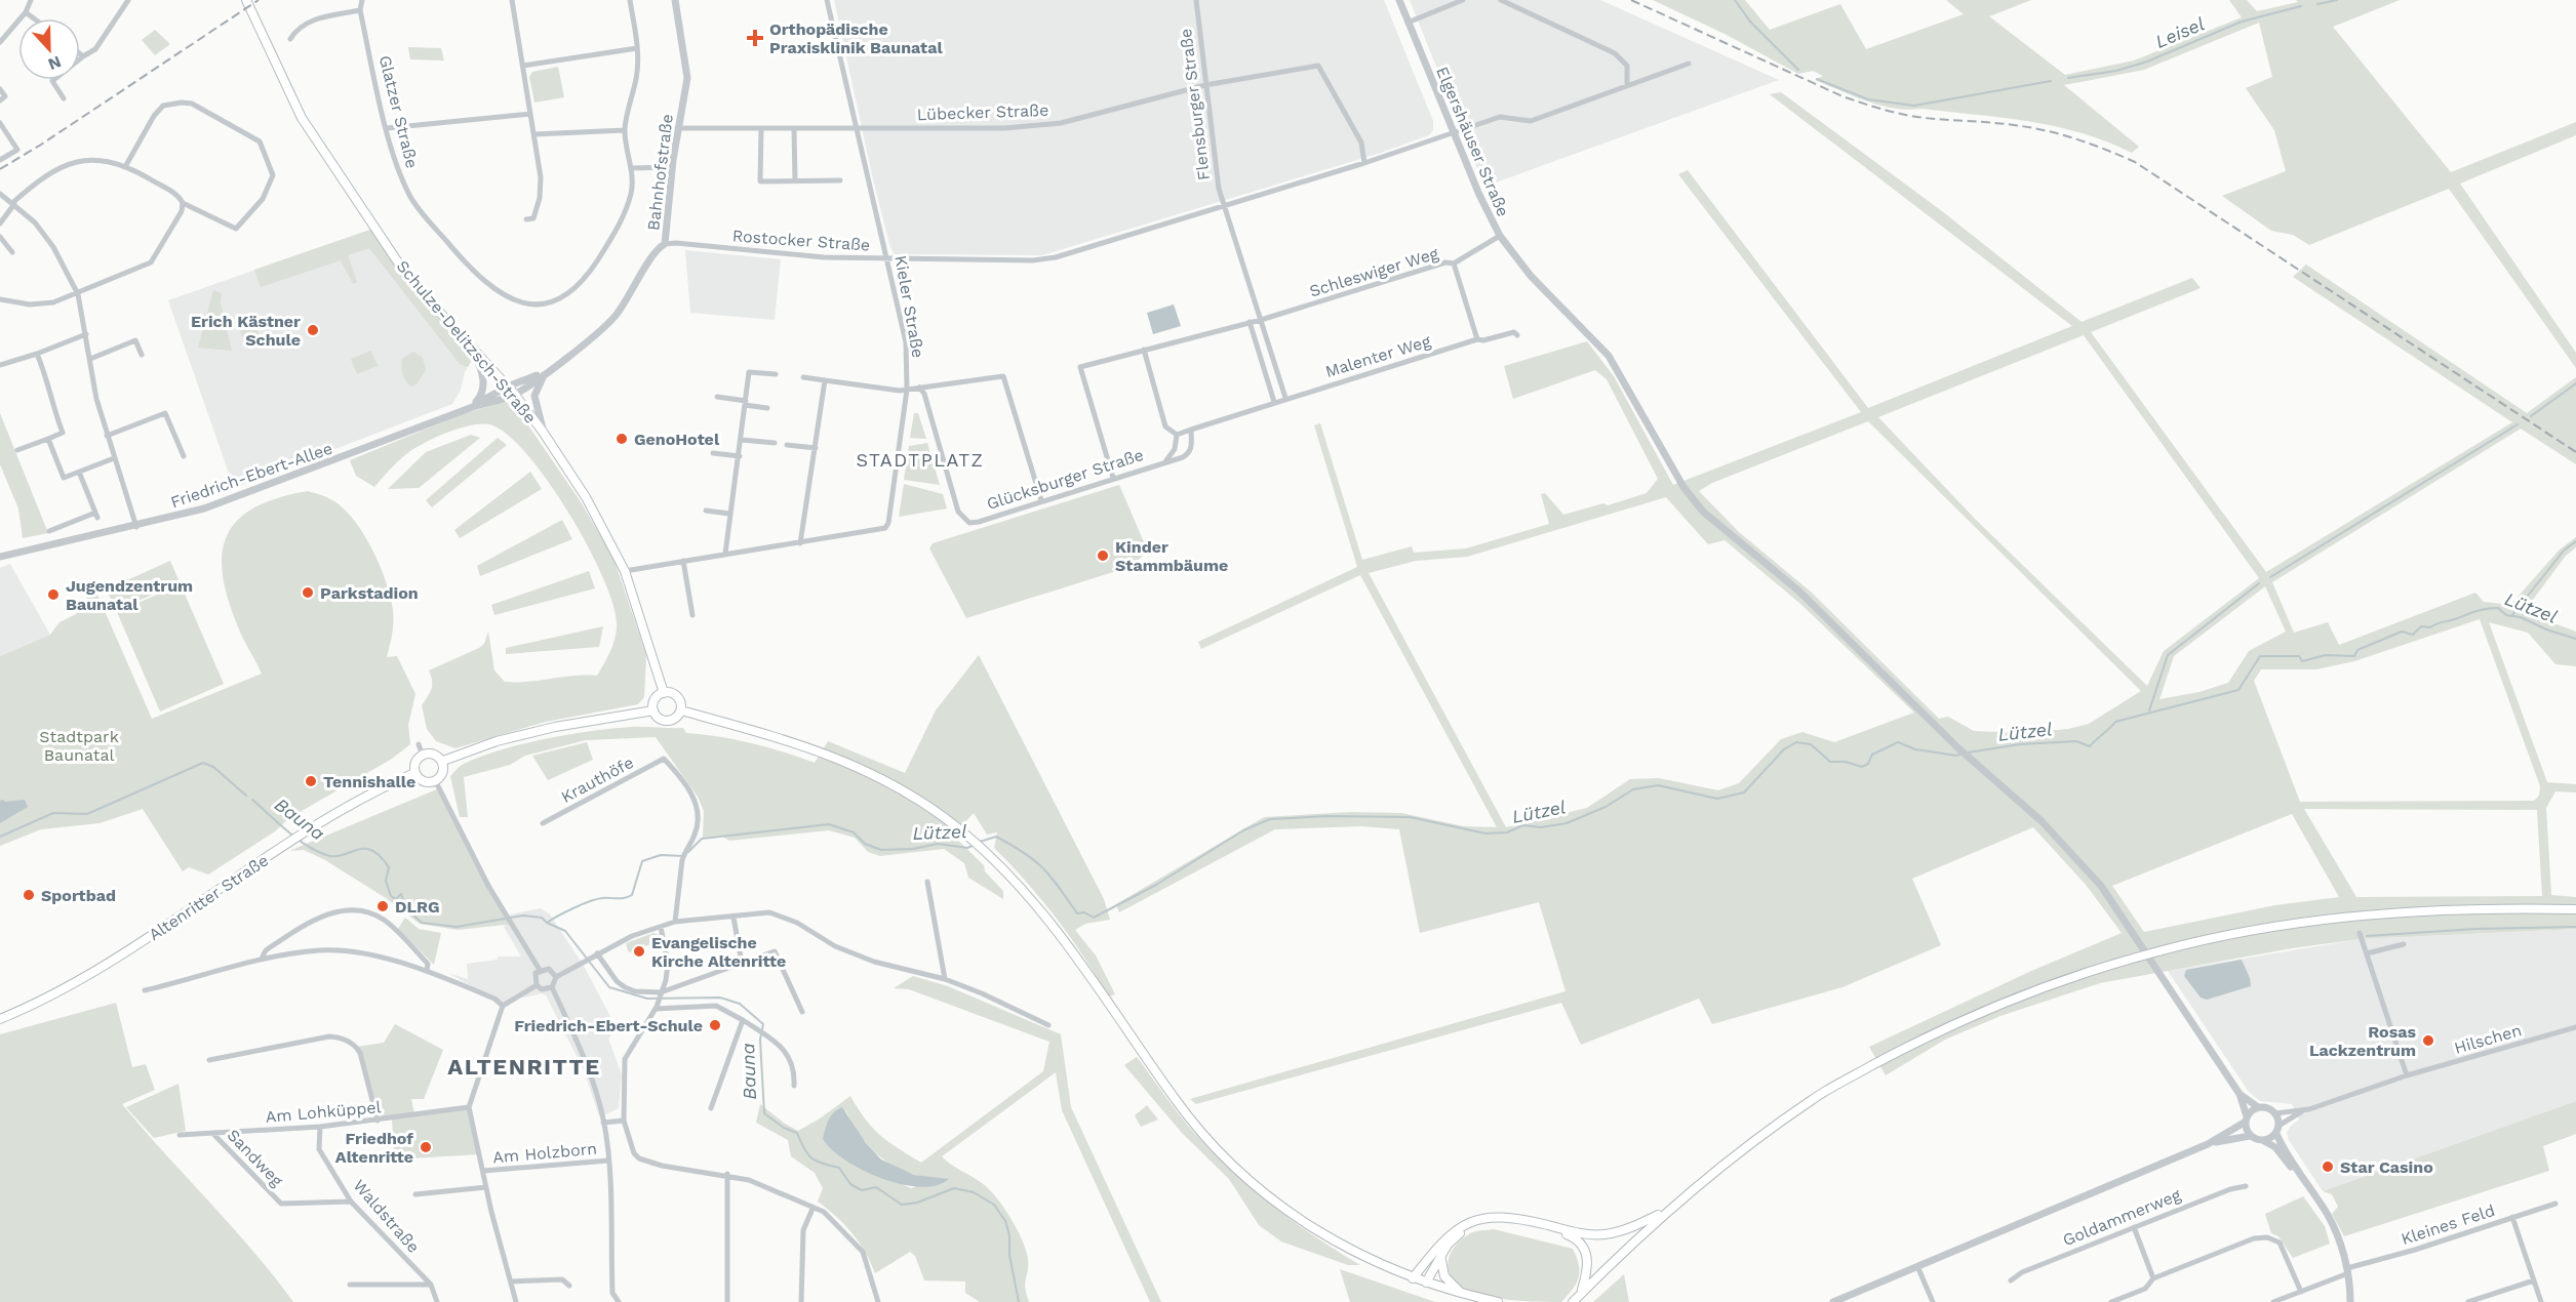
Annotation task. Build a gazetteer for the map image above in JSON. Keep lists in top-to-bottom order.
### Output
{
  "streets": {
    "main road": ["Schulze-Delitzsch-Straße", "Altenritter Straße"],
    "street": [
      "Flensburger Straße",
      "Glatzer Straße",
      "Lübecker Straße",
      "Elgershäuser Straße",
      "Bahnhofstraße",
      "Rostocker Straße",
      "Schleswiger Weg",
      "Kieler Straße",
      "Malenter Weg",
      "Friedrich-Ebert-Allee",
      "Glücksburger Straße",
      "Krauthöfe",
      "Hilschen",
      "Am Lohküppel",
      "Am Holzborn",
      "Sandweg",
      "Waldstraße",
      "Goldammerweg",
      "Kleines Feld"
    ]
  },
  "crossings": [
    ["Flensburger Straße", "Lübecker Straße"],
    ["Flensburger Straße", "Rostocker Straße"],
    ["Lübecker Straße", "Bahnhofstraße"],
    ["Lübecker Straße", "Kieler Straße"],
    ["Elgershäuser Straße", "Rostocker Straße"],
    ["Elgershäuser Straße", "Schleswiger Weg"],
    ["Bahnhofstraße", "Rostocker Straße"],
    ["Bahnhofstraße", "Schulze-Delitzsch-Straße"],
    ["Bahnhofstraße", "Friedrich-Ebert-Allee"],
    ["Rostocker Straße", "Kieler Straße"],
    ["Schleswiger Weg", "Glücksburger Straße"],
    ["Kieler Straße", "Schulze-Delitzsch-Straße"],
    ["Am Lohküppel", "Sandweg"],
    ["Am Lohküppel", "Waldstraße"],
    ["Sandweg", "Waldstraße"]
  ],
  "districts": ["STADTPLATZ", "ALTENRITTE"],
  "water": ["Leisel", "Lützel", "Bauna"],
  "parks": ["Stadtpark Baunatal"],
  "places": {
    "health": ["Orthopädische Praxisklinik Baunatal"],
    "other": [
      "Erich Kästner Schule",
      "GenoHotel",
      "Kinder Stammbäume",
      "Parkstadion",
      "Jugendzentrum Baunatal",
      "Tennishalle",
      "Sportbad",
      "DLRG",
      "Evangelische Kirche Altenritte",
      "Friedrich-Ebert-Schule",
      "Rosas Lackzentrum",
      "Friedhof Altenritte",
      "Star Casino"
    ]
  },
  "north": "bottom"
}
